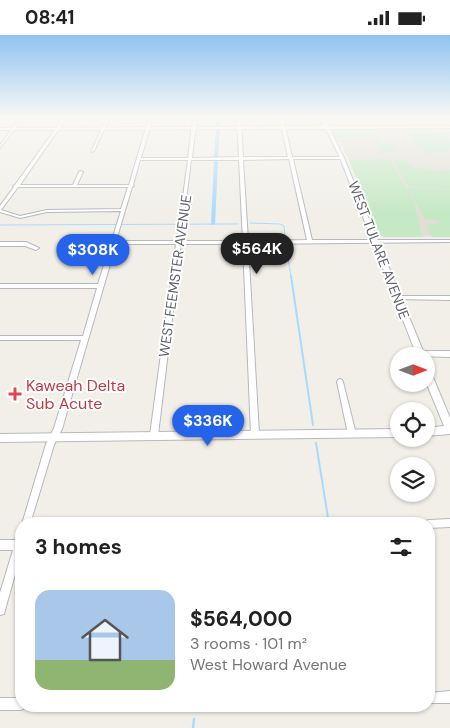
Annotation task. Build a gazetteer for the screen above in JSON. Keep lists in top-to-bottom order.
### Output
{
  "streets": {
    "street": ["WEST TULARE AVENUE", "WEST FEEMSTER AVENUE"]
  },
  "places": {
    "health": ["Kaweah Delta Sub Acute"]
  },
  "north": "right",
  "page": {
    "status": "08:41",
    "price": ["$564K", "$308K", "$336K"],
    "heading": "3 homes",
    "list": [
      {
        "name": "$564,000",
        "note": "3 rooms · 101 m² · West Howard Avenue"
      }
    ]
  }
}
